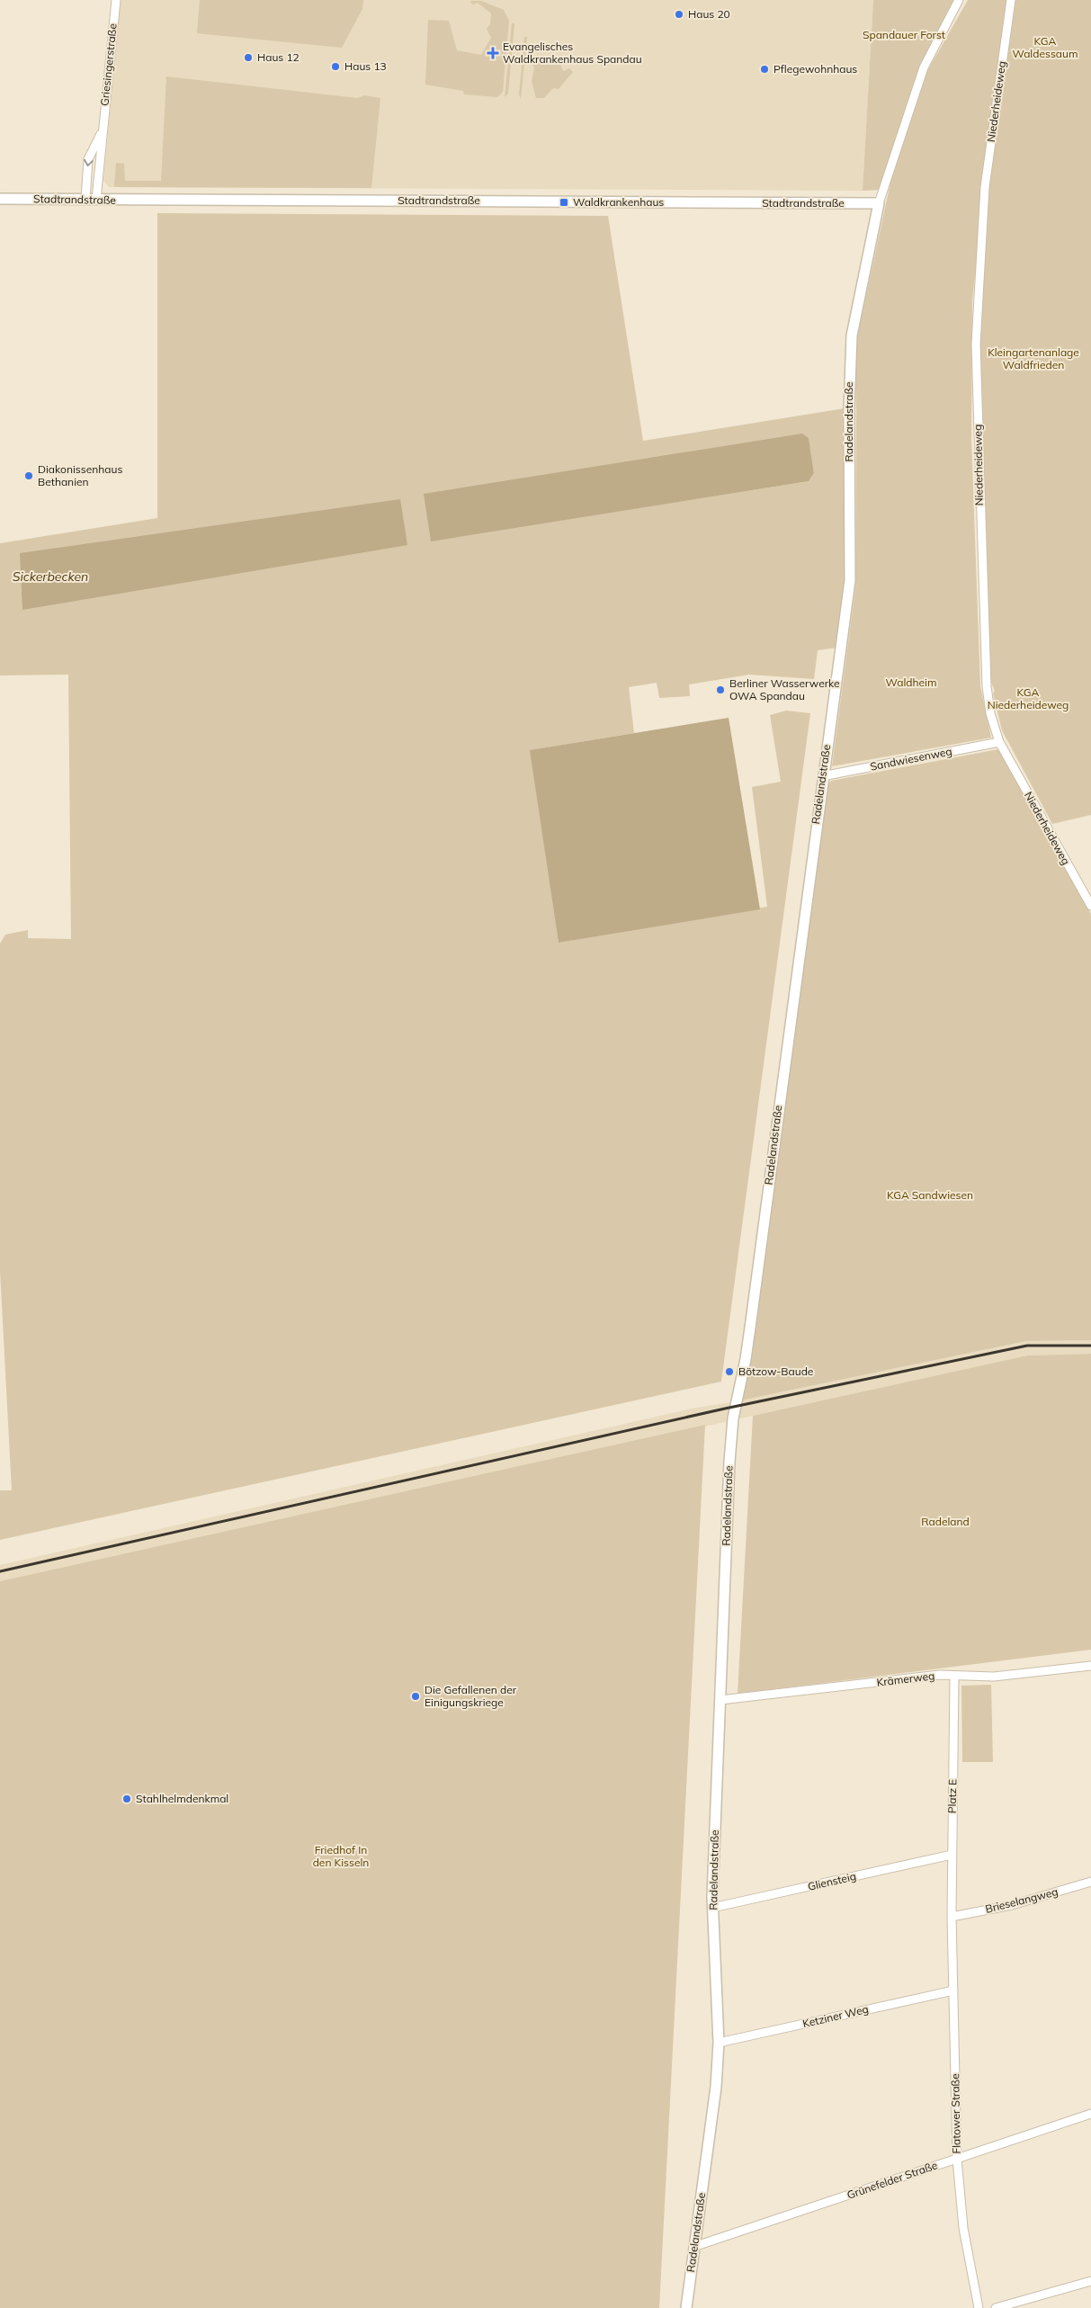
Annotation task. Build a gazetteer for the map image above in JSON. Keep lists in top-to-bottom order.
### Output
{
  "streets": {
    "street": [
      "Griesingerstraße",
      "Niederheideweg",
      "Stadtrandstraße",
      "Radelandstraße",
      "Sandwiesenweg",
      "Krämerweg",
      "Platz E",
      "Gliensteig",
      "Brieselangweg",
      "Ketziner Weg",
      "Flatower Straße",
      "Grünefelder Straße"
    ]
  },
  "crossings": [
    ["Griesingerstraße", "Stadtrandstraße"],
    ["Niederheideweg", "Sandwiesenweg"],
    ["Stadtrandstraße", "Radelandstraße"],
    ["Radelandstraße", "Sandwiesenweg"],
    ["Radelandstraße", "Krämerweg"],
    ["Radelandstraße", "Gliensteig"],
    ["Radelandstraße", "Ketziner Weg"],
    ["Radelandstraße", "Grünefelder Straße"],
    ["Krämerweg", "Platz E"],
    ["Platz E", "Gliensteig"],
    ["Platz E", "Brieselangweg"],
    ["Platz E", "Flatower Straße"],
    ["Brieselangweg", "Flatower Straße"],
    ["Ketziner Weg", "Flatower Straße"],
    ["Flatower Straße", "Grünefelder Straße"]
  ],
  "water": ["Sickerbecken"],
  "parks": [
    "Spandauer Forst",
    "KGA Waldessaum",
    "Kleingartenanlage Waldfrieden",
    "Waldheim",
    "KGA Niederheideweg",
    "KGA Sandwiesen",
    "Radeland",
    "Friedhof In den Kisseln"
  ],
  "places": {
    "other": [
      "Haus 20",
      "Haus 12",
      "Haus 13",
      "Pflegewohnhaus",
      "Diakonissenhaus Bethanien",
      "Berliner Wasserwerke OWA Spandau",
      "Bötzow-Baude",
      "Die Gefallenen der Einigungskriege",
      "Stahlhelmdenkmal"
    ],
    "health": ["Evangelisches Waldkrankenhaus Spandau"],
    "transit": ["Waldkrankenhaus"]
  }
}
